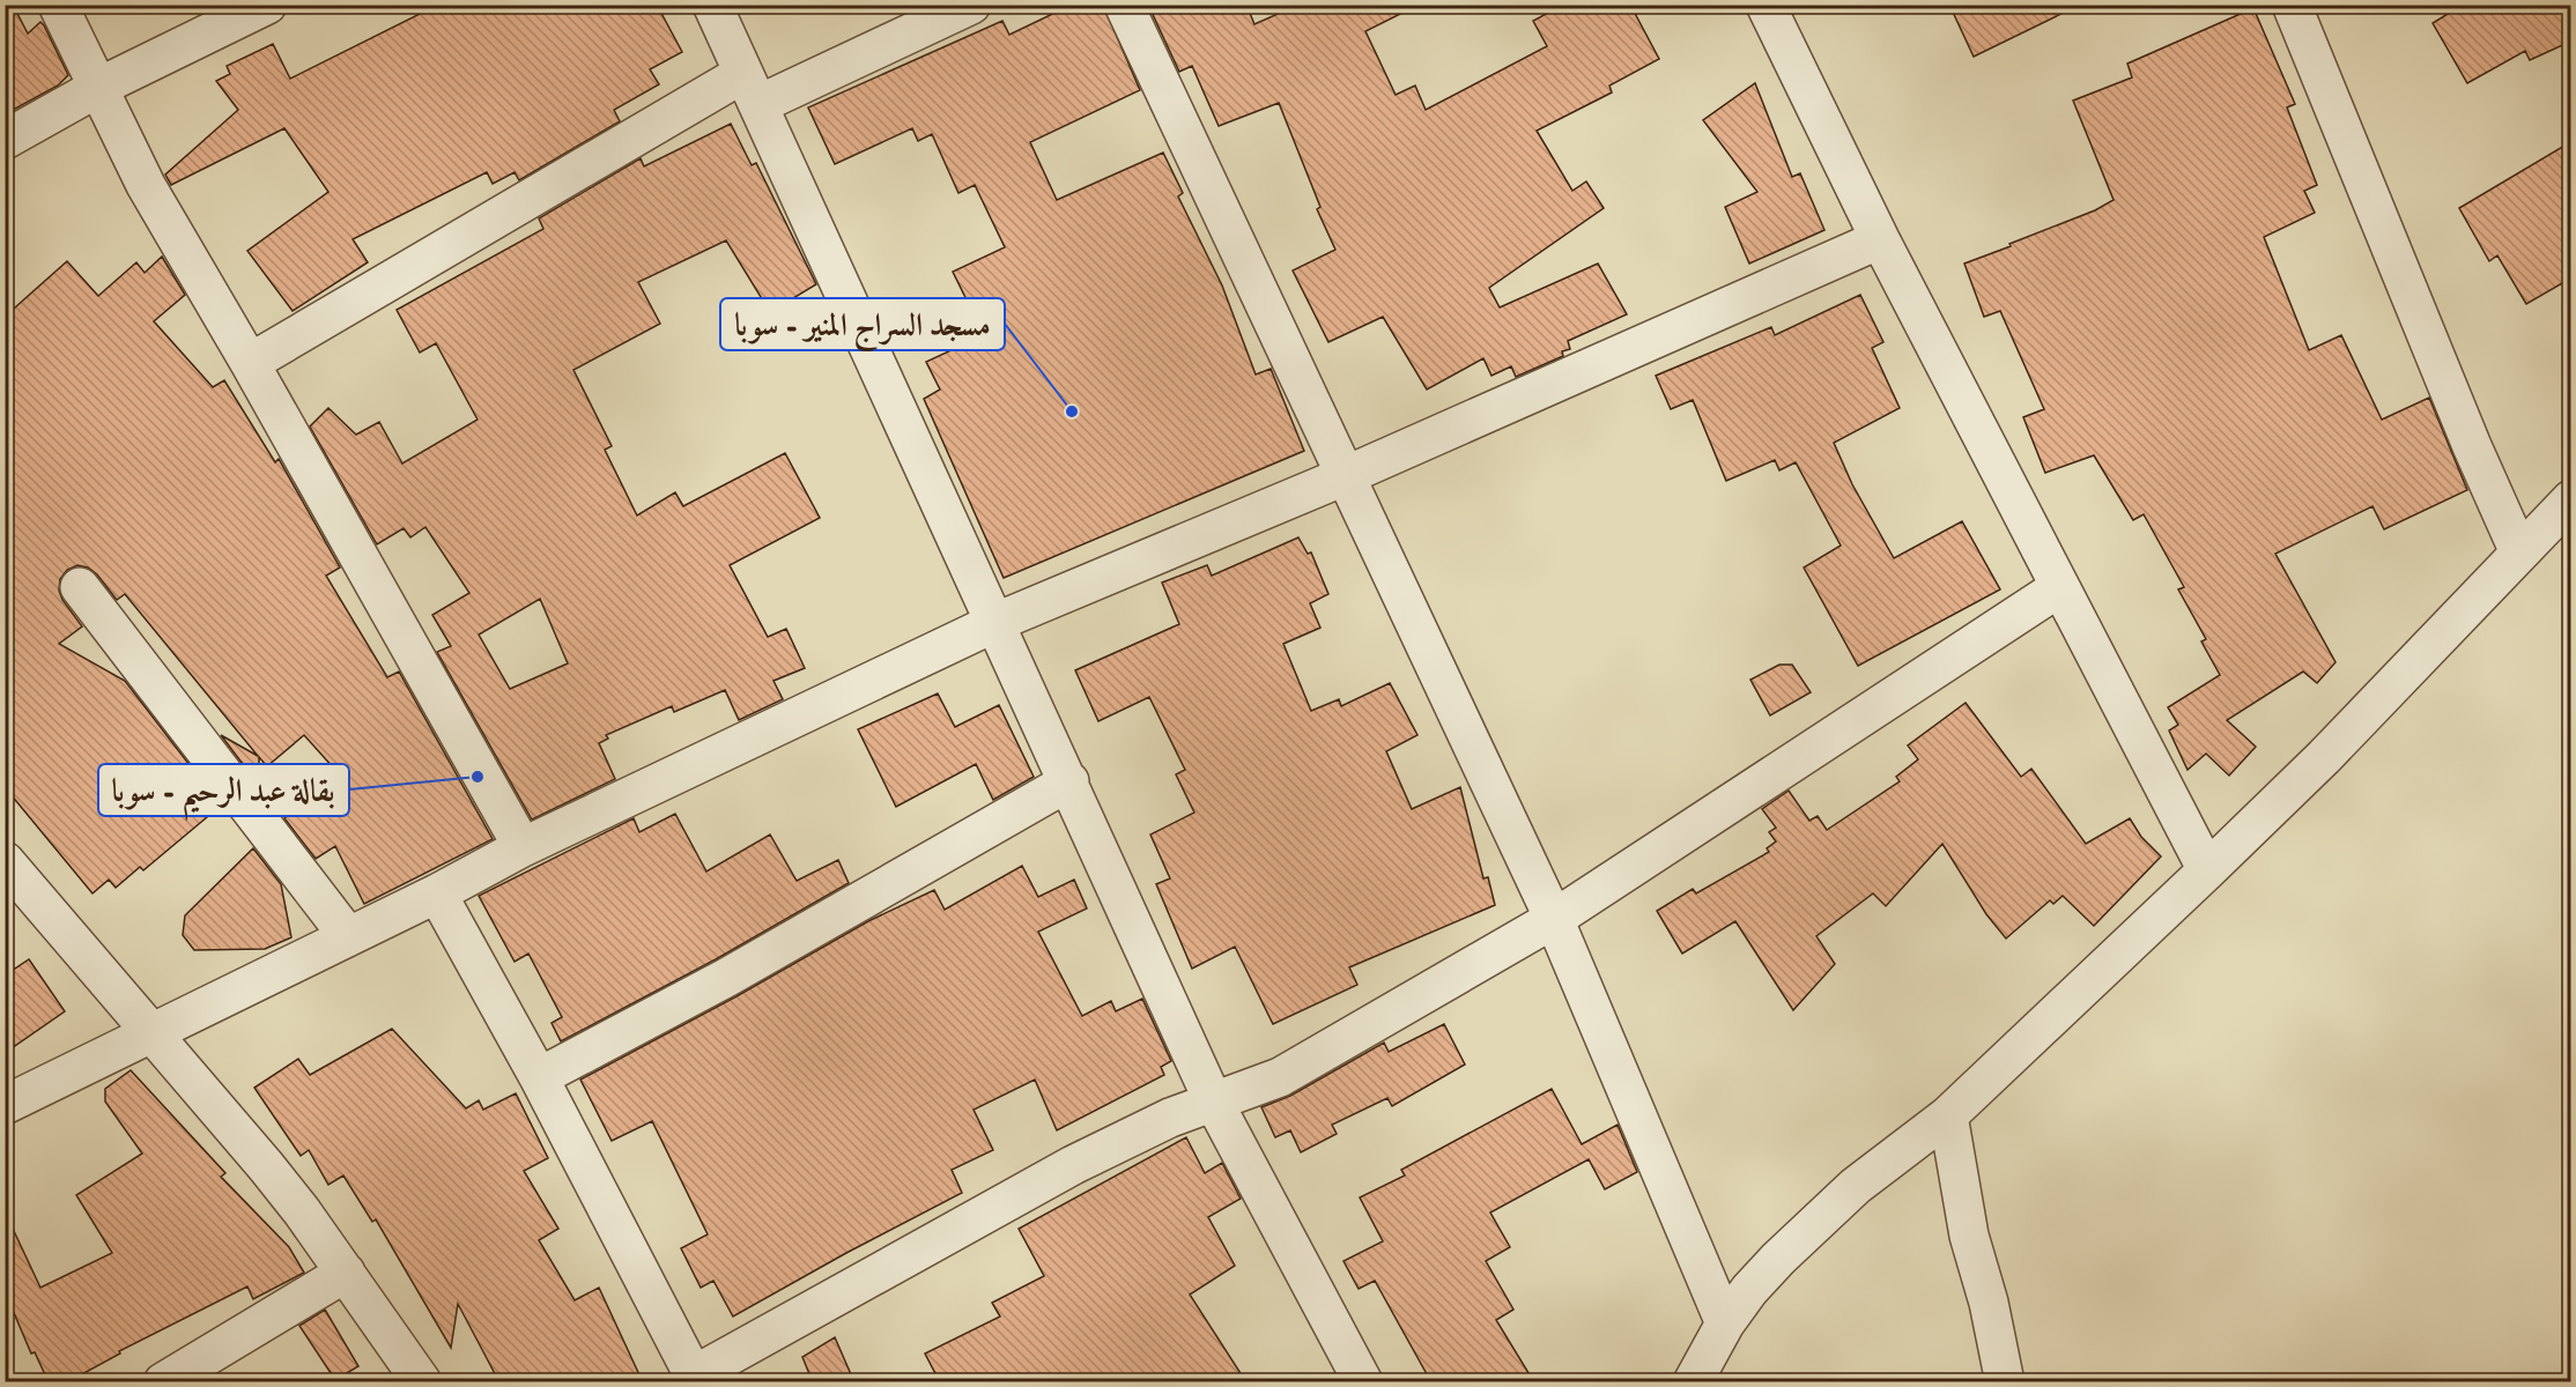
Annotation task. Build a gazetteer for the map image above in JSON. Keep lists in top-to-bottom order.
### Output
{
  "places": ["مسجد السراج المنير - سوبا", "بقالة عبد الرحيم - سوبا"]
}
